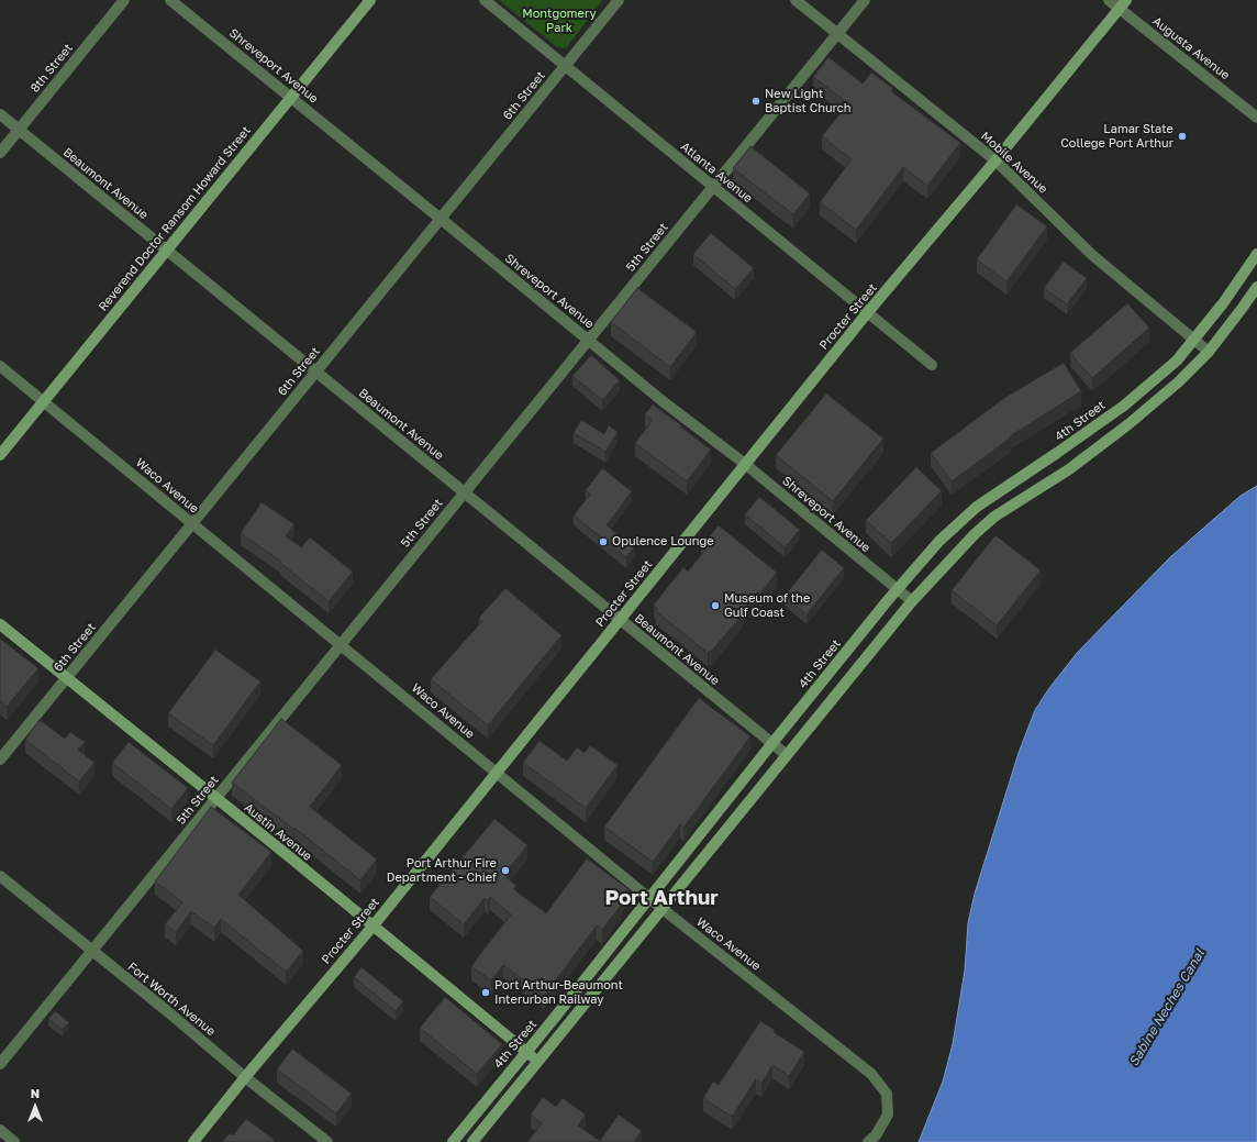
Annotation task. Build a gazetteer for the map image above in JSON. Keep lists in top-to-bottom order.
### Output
{
  "streets": {
    "street": [
      "Augusta Avenue",
      "Shreveport Avenue",
      "8th Street",
      "6th Street",
      "Mobile Avenue",
      "Atlanta Avenue",
      "Beaumont Avenue",
      "Reverend Doctor Ransom Howard Street",
      "5th Street",
      "Procter Street",
      "4th Street",
      "Waco Avenue",
      "Austin Avenue",
      "Fort Worth Avenue"
    ]
  },
  "crossings": [
    ["Augusta Avenue", "Procter Street"],
    ["Shreveport Avenue", "6th Street"],
    ["Shreveport Avenue", "Reverend Doctor Ransom Howard Street"],
    ["Shreveport Avenue", "5th Street"],
    ["Shreveport Avenue", "Procter Street"],
    ["Shreveport Avenue", "4th Street"],
    ["8th Street", "Beaumont Avenue"],
    ["6th Street", "Atlanta Avenue"],
    ["6th Street", "Beaumont Avenue"],
    ["6th Street", "Waco Avenue"],
    ["6th Street", "Austin Avenue"],
    ["Mobile Avenue", "5th Street"],
    ["Mobile Avenue", "Procter Street"],
    ["Mobile Avenue", "4th Street"],
    ["Atlanta Avenue", "5th Street"],
    ["Atlanta Avenue", "Procter Street"],
    ["Beaumont Avenue", "Reverend Doctor Ransom Howard Street"],
    ["Beaumont Avenue", "5th Street"],
    ["Beaumont Avenue", "Procter Street"],
    ["Beaumont Avenue", "4th Street"],
    ["Reverend Doctor Ransom Howard Street", "Waco Avenue"],
    ["5th Street", "Waco Avenue"],
    ["5th Street", "Austin Avenue"],
    ["5th Street", "Fort Worth Avenue"],
    ["Procter Street", "Waco Avenue"],
    ["Procter Street", "Austin Avenue"],
    ["Procter Street", "Fort Worth Avenue"],
    ["4th Street", "Waco Avenue"],
    ["4th Street", "Austin Avenue"]
  ],
  "districts": ["Port Arthur"],
  "water": ["Sabine Neches Canal"],
  "parks": ["Montgomery Park"],
  "places": [
    "New Light Baptist Church",
    "Lamar State College Port Arthur",
    "Opulence Lounge",
    "Museum of the Gulf Coast",
    "Port Arthur Fire Department - Chief",
    "Port Arthur-Beaumont Interurban Railway"
  ],
  "north": "top"
}
